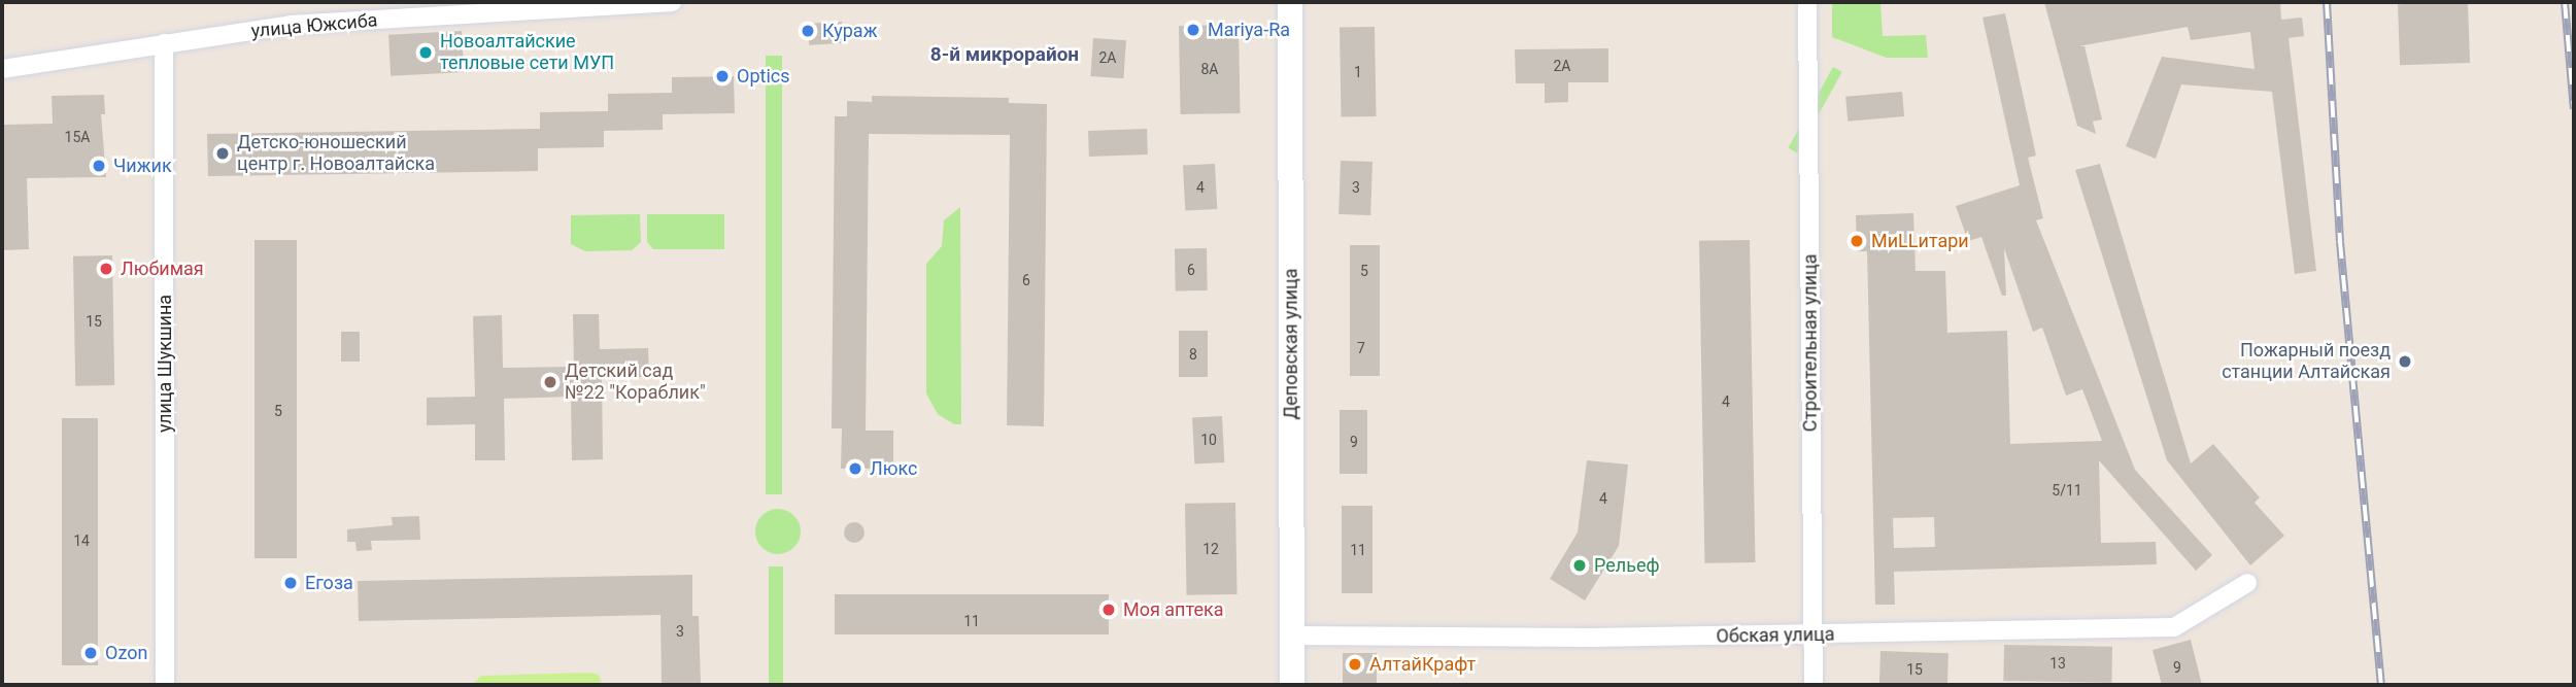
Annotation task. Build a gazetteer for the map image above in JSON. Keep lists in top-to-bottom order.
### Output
{
  "streets": {
    "street": [
      "улица Южсиба",
      "Строительная улица",
      "Деповская улица",
      "улица Шукшина",
      "Обская улица"
    ]
  },
  "crossings": [
    ["улица Южсиба", "улица Шукшина"],
    ["Строительная улица", "Обская улица"],
    ["Деповская улица", "Обская улица"]
  ],
  "districts": ["8-й микрорайон"],
  "places": [
    "Mariya-Ra",
    "Кураж",
    "Новоалтайские тепловые сети МУП",
    "Optics",
    "Детско-юношеский центр г. Новоалтайска",
    "Чижик",
    "МиLLитари",
    "Любимая",
    "Пожарный поезд станции Алтайская",
    "Детский сад №22 \"Кораблик\"",
    "Люкс",
    "Рельеф",
    "Егоза",
    "Моя аптека",
    "Ozon",
    "АлтайКрафт"
  ],
  "house_numbers": [
    "2А",
    "2А",
    "8А",
    "1",
    "15А",
    "4",
    "3",
    "6",
    "5",
    "6",
    "15",
    "7",
    "8",
    "4",
    "5",
    "10",
    "9",
    "5/11",
    "4",
    "14",
    "12",
    "11",
    "11",
    "3",
    "13",
    "9",
    "15"
  ]
}
